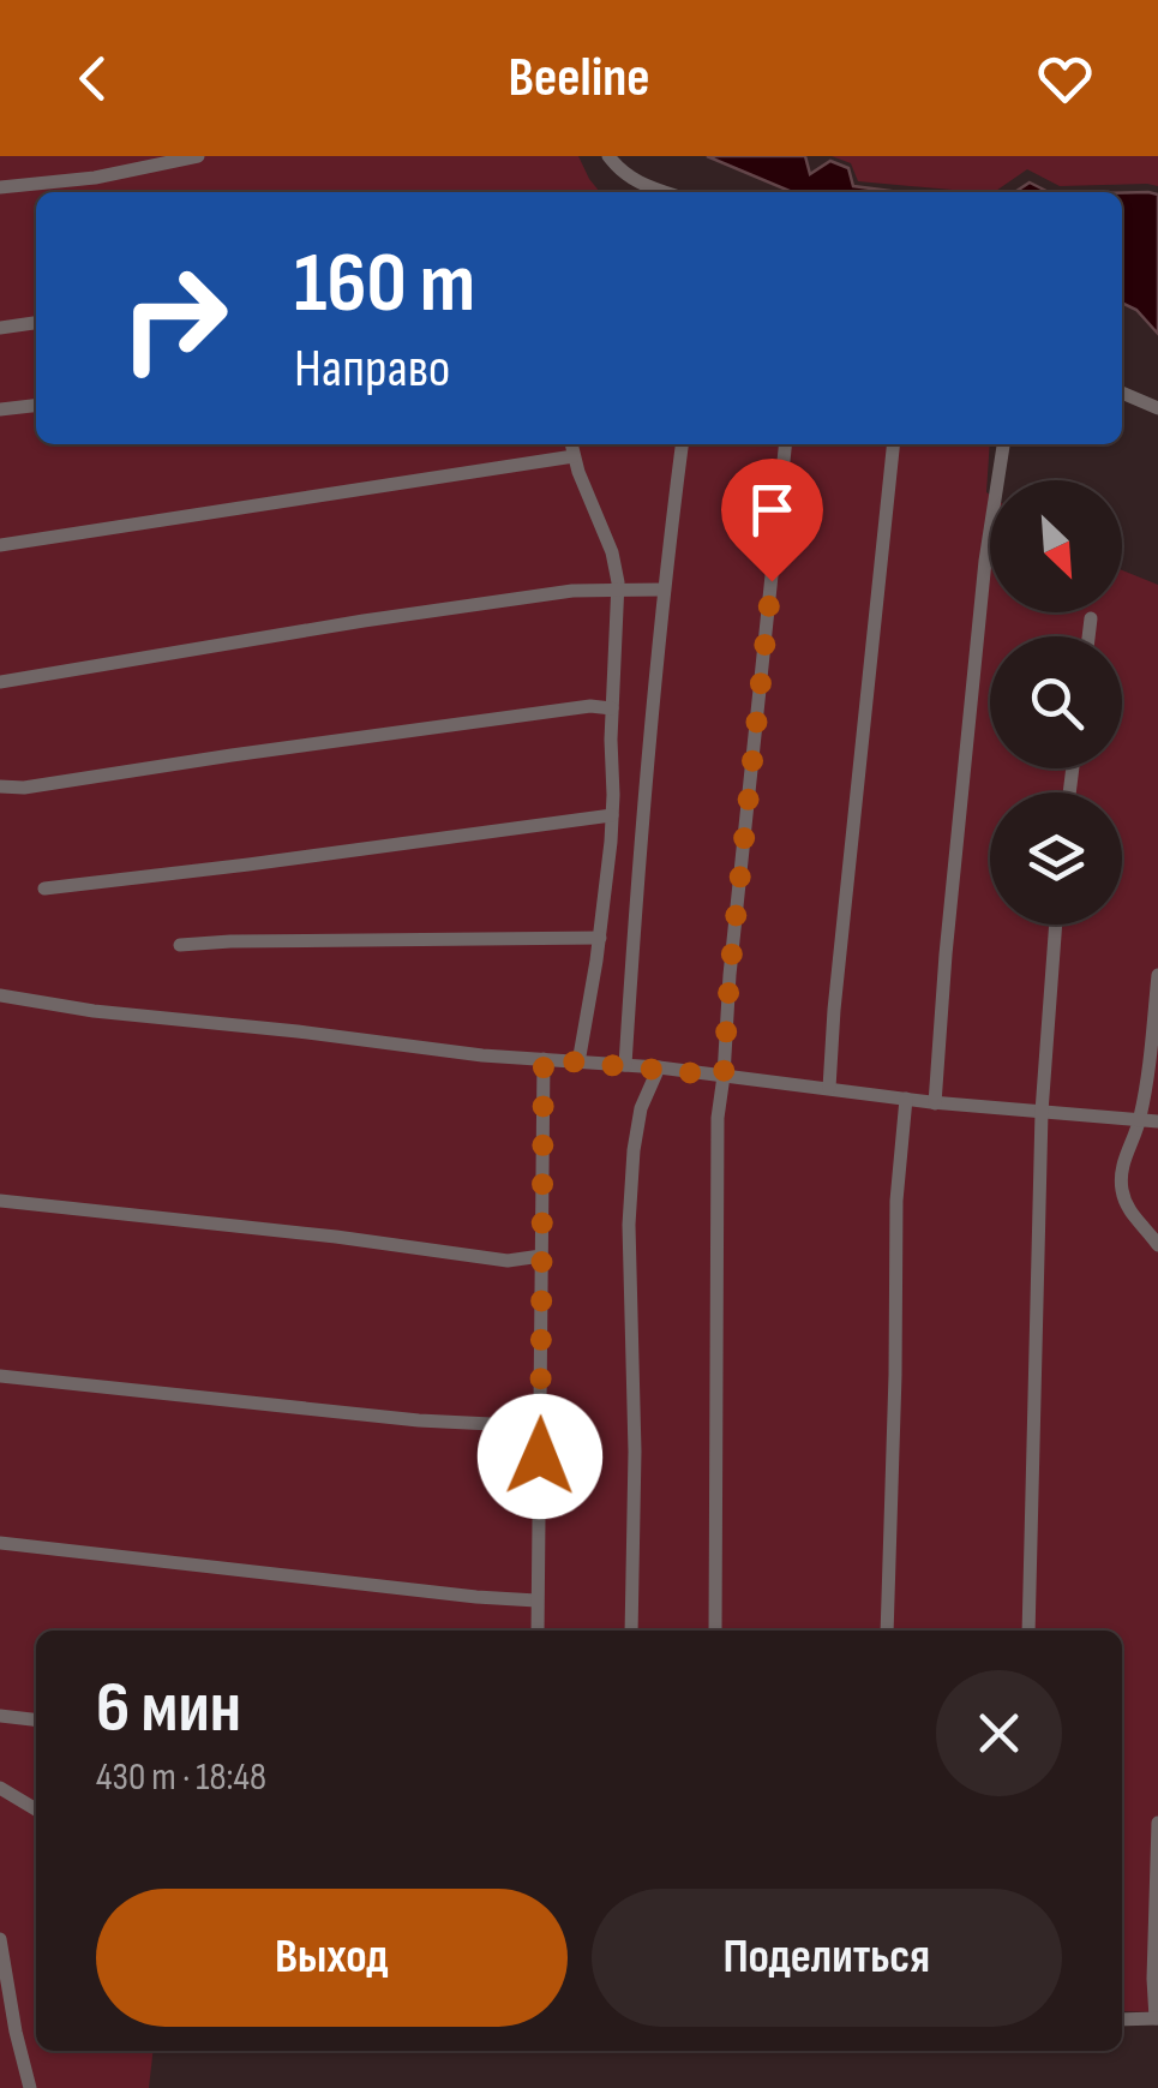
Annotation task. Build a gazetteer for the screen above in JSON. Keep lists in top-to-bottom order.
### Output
{
  "north": "bottom right",
  "page": {
    "header": "Beeline",
    "turn": ["160 m", "Направо"],
    "heading": ["6 мин", "430 m · 18:48"],
    "buttons": ["Выход", "Поделиться"]
  }
}
